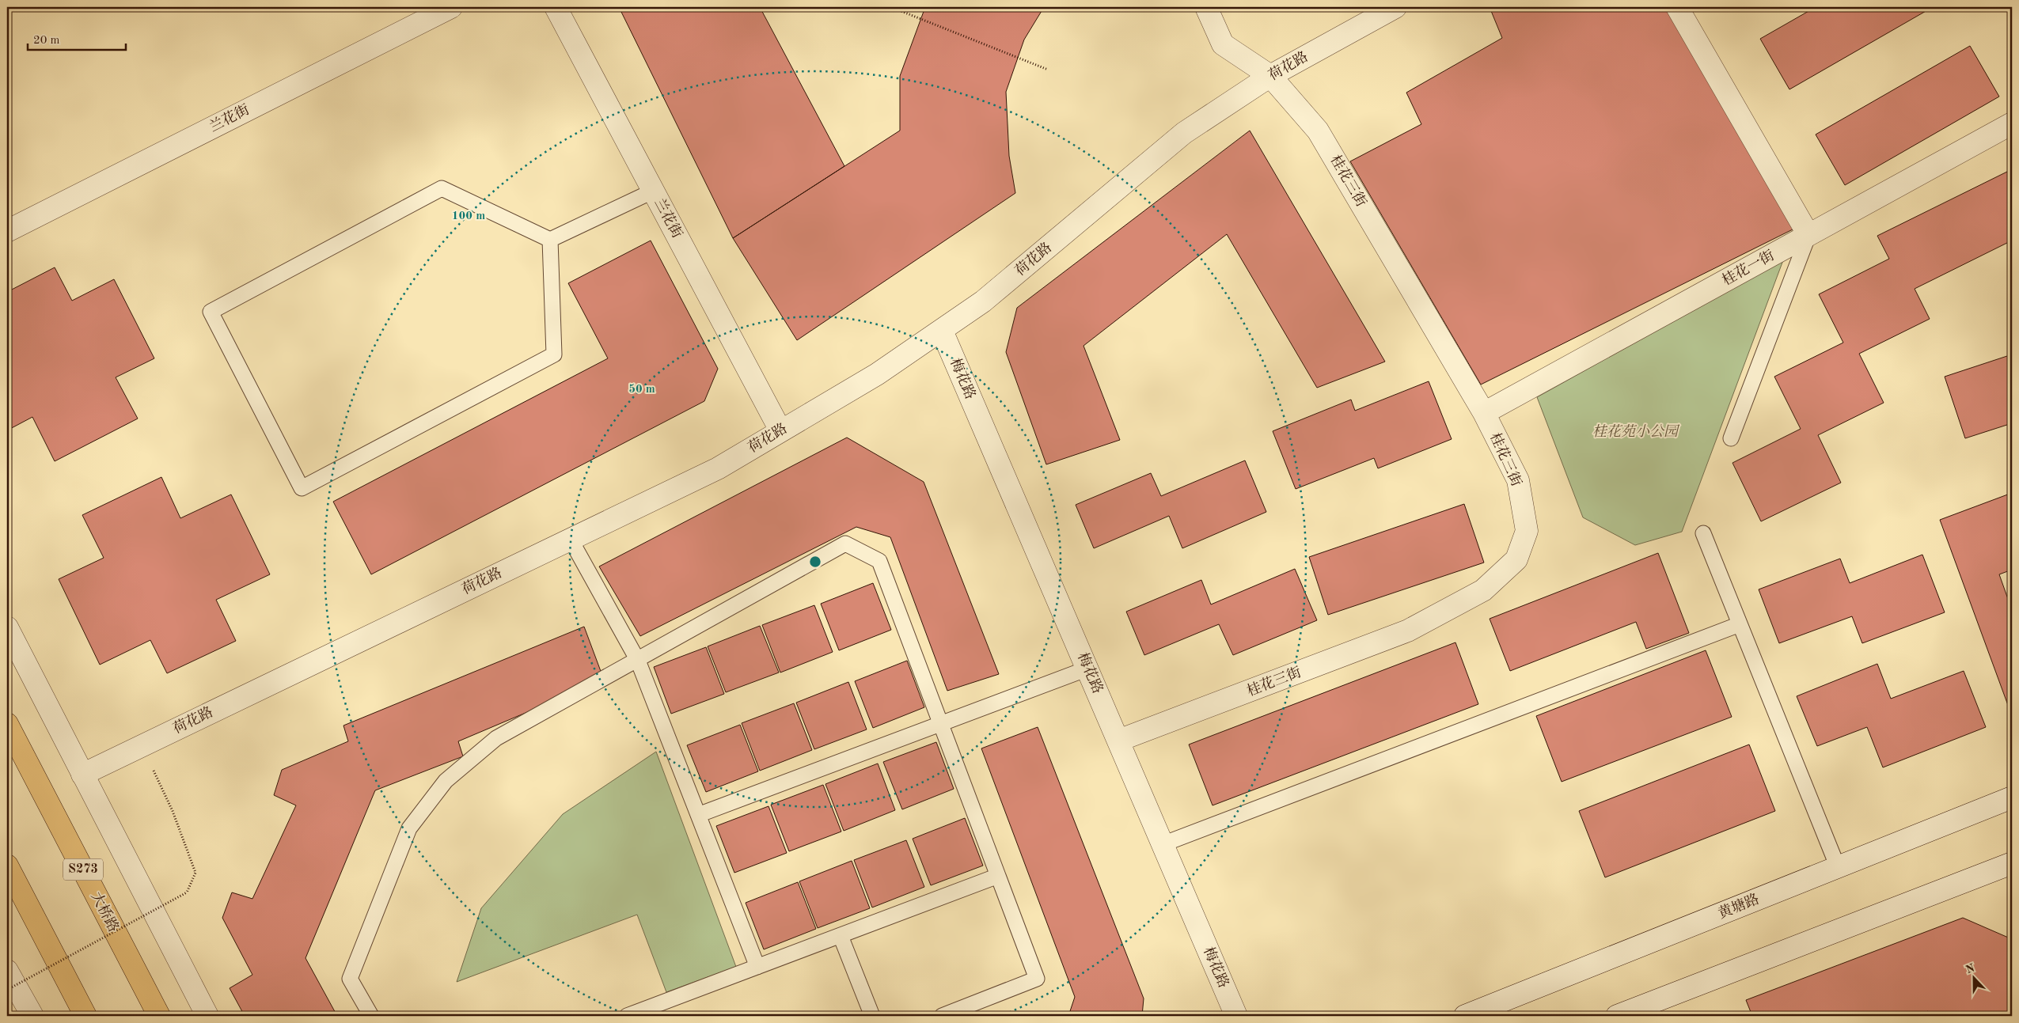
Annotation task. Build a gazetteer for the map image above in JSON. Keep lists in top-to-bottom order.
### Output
{
  "streets": {
    "main road": ["S273", "大桥路"],
    "street": [
      "荷花路",
      "兰花街",
      "桂花三街",
      "桂花一街",
      "梅花路",
      "黄塘路"
    ]
  },
  "crossings": [
    ["荷花路", "兰花街"],
    ["荷花路", "桂花三街"],
    ["荷花路", "梅花路"],
    ["桂花三街", "桂花一街"],
    ["桂花三街", "梅花路"]
  ],
  "parks": ["桂花苑小公园"],
  "scale_bar": "20 m",
  "north": "top",
  "rings": ["100 m", "50 m"]
}
